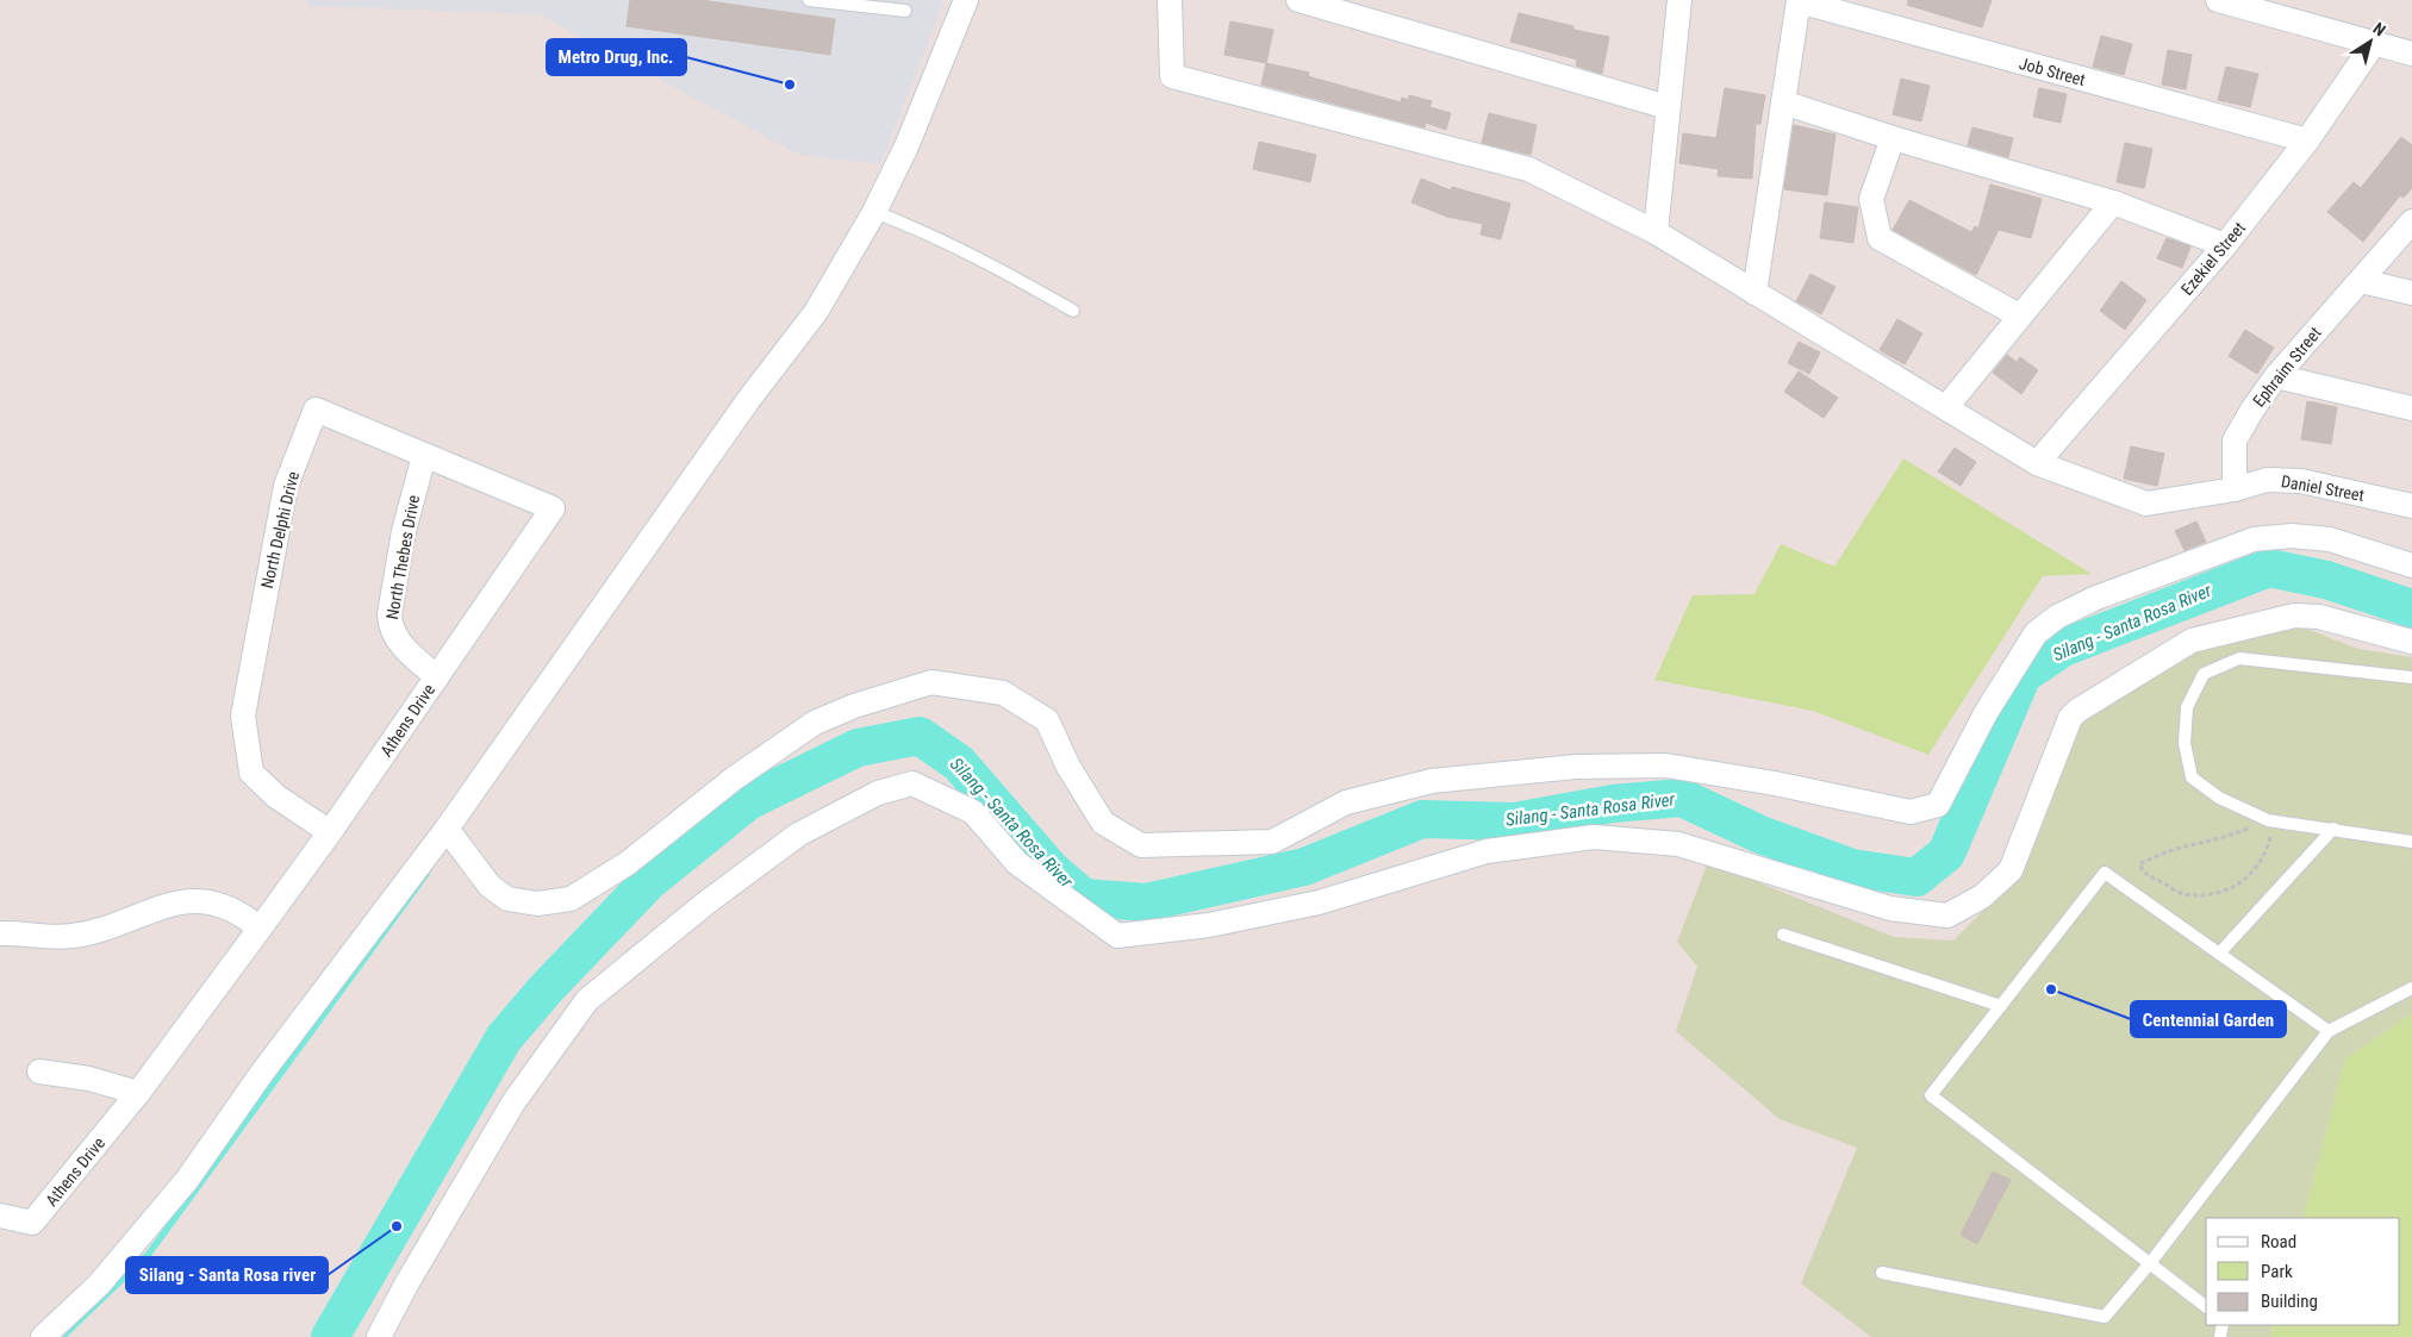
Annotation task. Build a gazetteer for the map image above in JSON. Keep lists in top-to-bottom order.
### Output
{
  "streets": {
    "street": [
      "Job Street",
      "Ezekiel Street",
      "Ephraim Street",
      "Daniel Street",
      "North Delphi Drive",
      "North Thebes Drive",
      "Athens Drive"
    ]
  },
  "crossings": [
    ["Job Street", "Ezekiel Street"],
    ["Ephraim Street", "Daniel Street"],
    ["North Delphi Drive", "North Thebes Drive"],
    ["North Delphi Drive", "Athens Drive"],
    ["North Thebes Drive", "Athens Drive"]
  ],
  "water": ["Silang - Santa Rosa River"],
  "places": ["Metro Drug, Inc.", "Centennial Garden", "Silang - Santa Rosa river"],
  "legend": ["Road", "Park", "Building"],
  "north": "top right"
}
